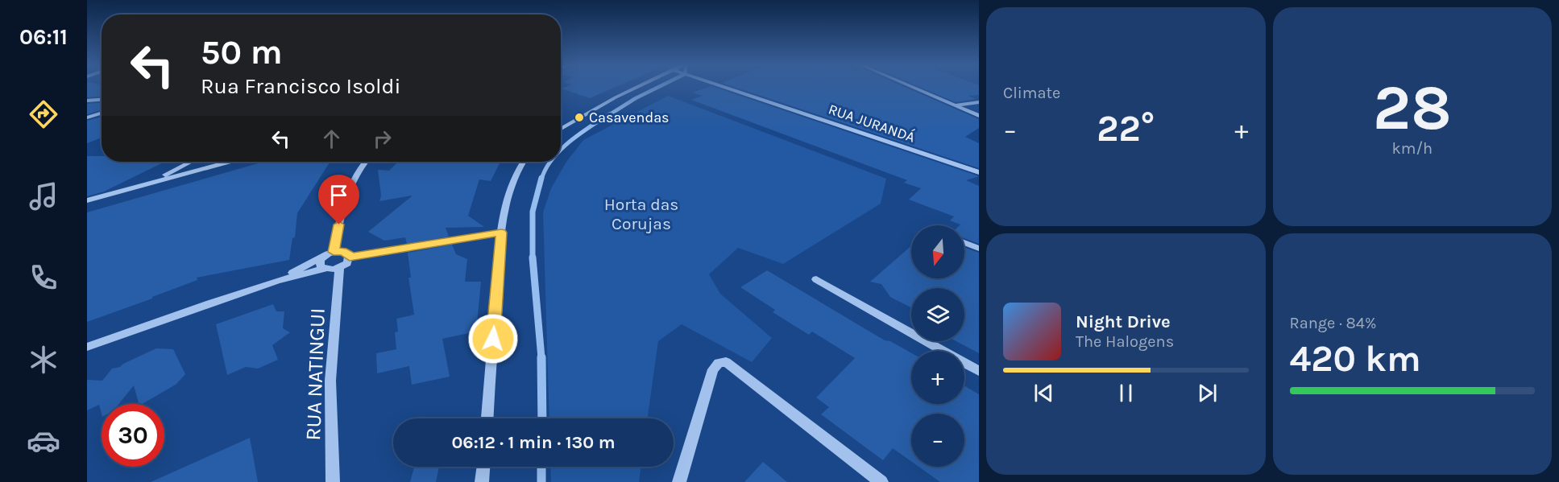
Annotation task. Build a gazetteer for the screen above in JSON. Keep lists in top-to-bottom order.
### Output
{
  "streets": {
    "street": ["RUA JURANDÁ", "RUA NATINGUI"]
  },
  "parks": ["Horta das Corujas"],
  "places": ["Casavendas"],
  "north": "bottom",
  "page": {
    "tabs": "06:11",
    "tile": [
      "Climate",
      ["28", "km/h"],
      ["Range · 84%", "420 km"]
    ],
    "turn": ["50 m", "Rua Francisco Isoldi"],
    "heat": ["−", "22°", "+"],
    "map_buttons": ["+", "−"],
    "song": ["Night Drive", "The Halogens"],
    "limit": "30",
    "trip": "06:12 · 1 min · 130 m"
  }
}
